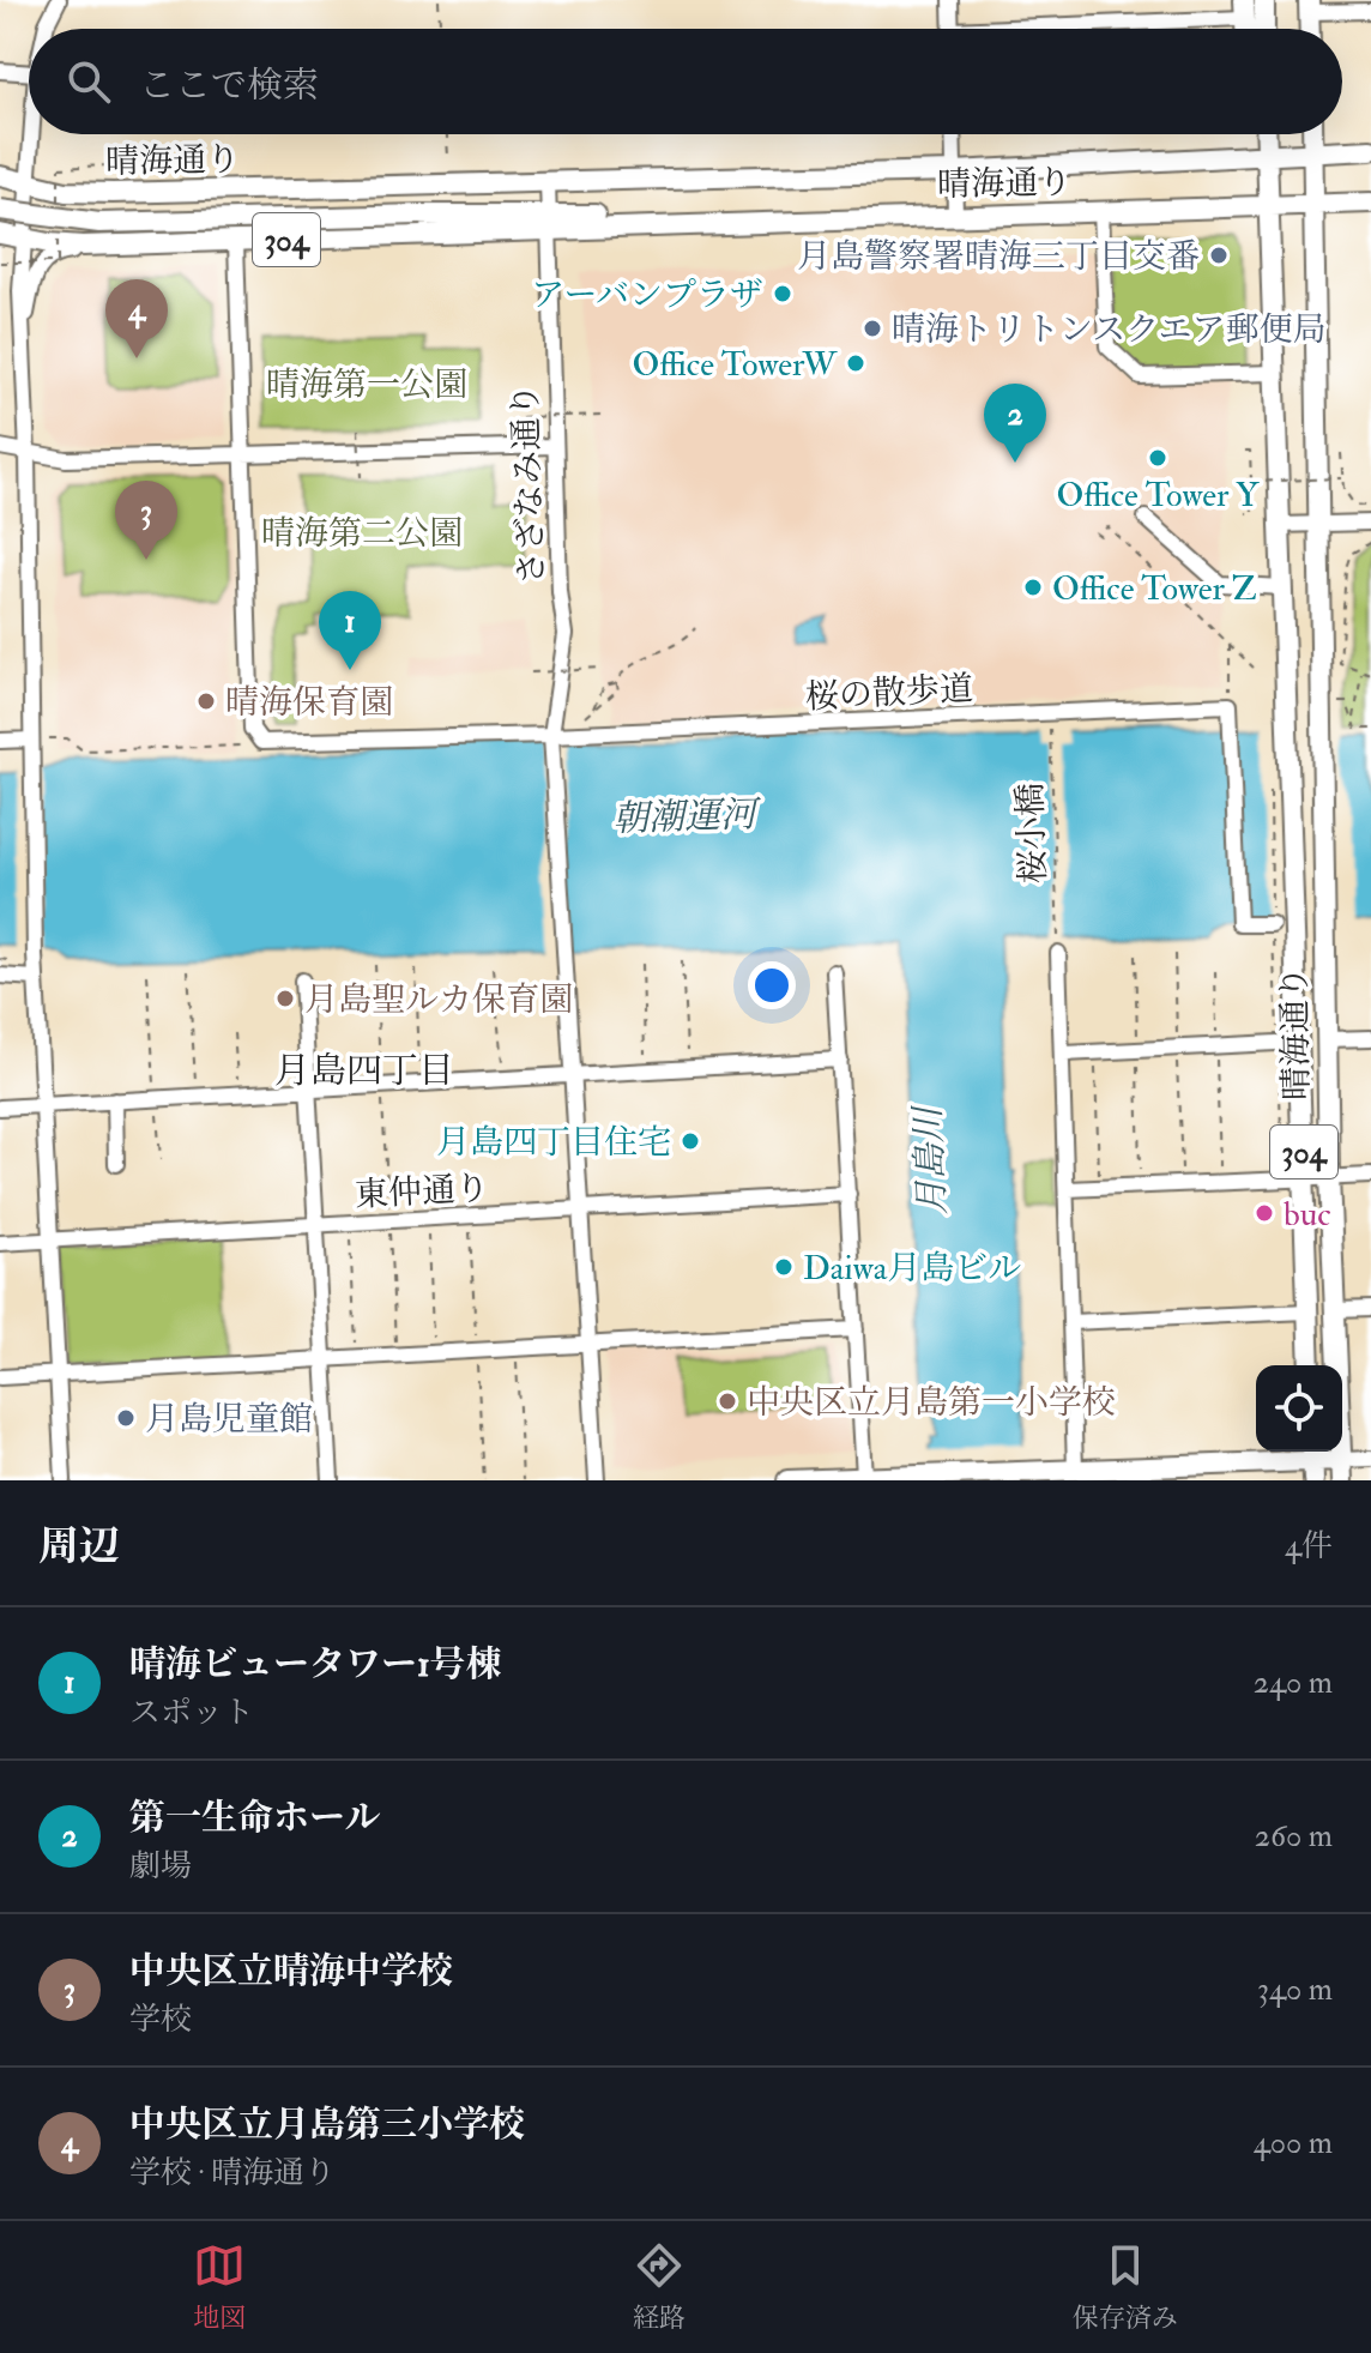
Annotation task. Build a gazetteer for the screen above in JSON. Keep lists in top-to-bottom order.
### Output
{
  "streets": {
    "main road": ["晴海通り", "304"],
    "street": ["さざなみ通り", "桜の散歩道", "東仲通り"],
    "path": ["桜小橋"]
  },
  "crossings": [
    ["晴海通り", "304"],
    ["晴海通り", "さざなみ通り"],
    ["さざなみ通り", "桜の散歩道"],
    ["さざなみ通り", "東仲通り"],
    ["桜の散歩道", "桜小橋"]
  ],
  "districts": ["月島四丁目"],
  "water": ["朝潮運河", "月島川"],
  "parks": ["晴海第一公園", "晴海第二公園"],
  "places": [
    "月島警察署晴海三丁目交番",
    "アーバンプラザ",
    "晴海トリトンスクエア郵便局",
    "Office TowerW",
    "Office Tower Y",
    "Office Tower Z",
    "晴海保育園",
    "月島聖ルカ保育園",
    "月島四丁目住宅",
    "buc",
    "Daiwa月島ビル",
    "中央区立月島第一小学校",
    "月島児童館"
  ],
  "page": {
    "search": "ここで検索",
    "pins": [
      "4",
      "2",
      "3",
      "1"
    ],
    "heading": ["周辺", "4件"],
    "list": [
      {
        "mark": "1",
        "name": "晴海ビュータワー1号棟",
        "note": "スポット",
        "value": "240 m"
      },
      {
        "mark": "2",
        "name": "第一生命ホール",
        "note": "劇場",
        "value": "260 m"
      },
      {
        "mark": "3",
        "name": "中央区立晴海中学校",
        "note": "学校",
        "value": "340 m"
      },
      {
        "mark": "4",
        "name": "中央区立月島第三小学校",
        "note": "学校 · 晴海通り",
        "value": "400 m"
      }
    ],
    "nav": ["地図", "経路", "保存済み"]
  }
}
